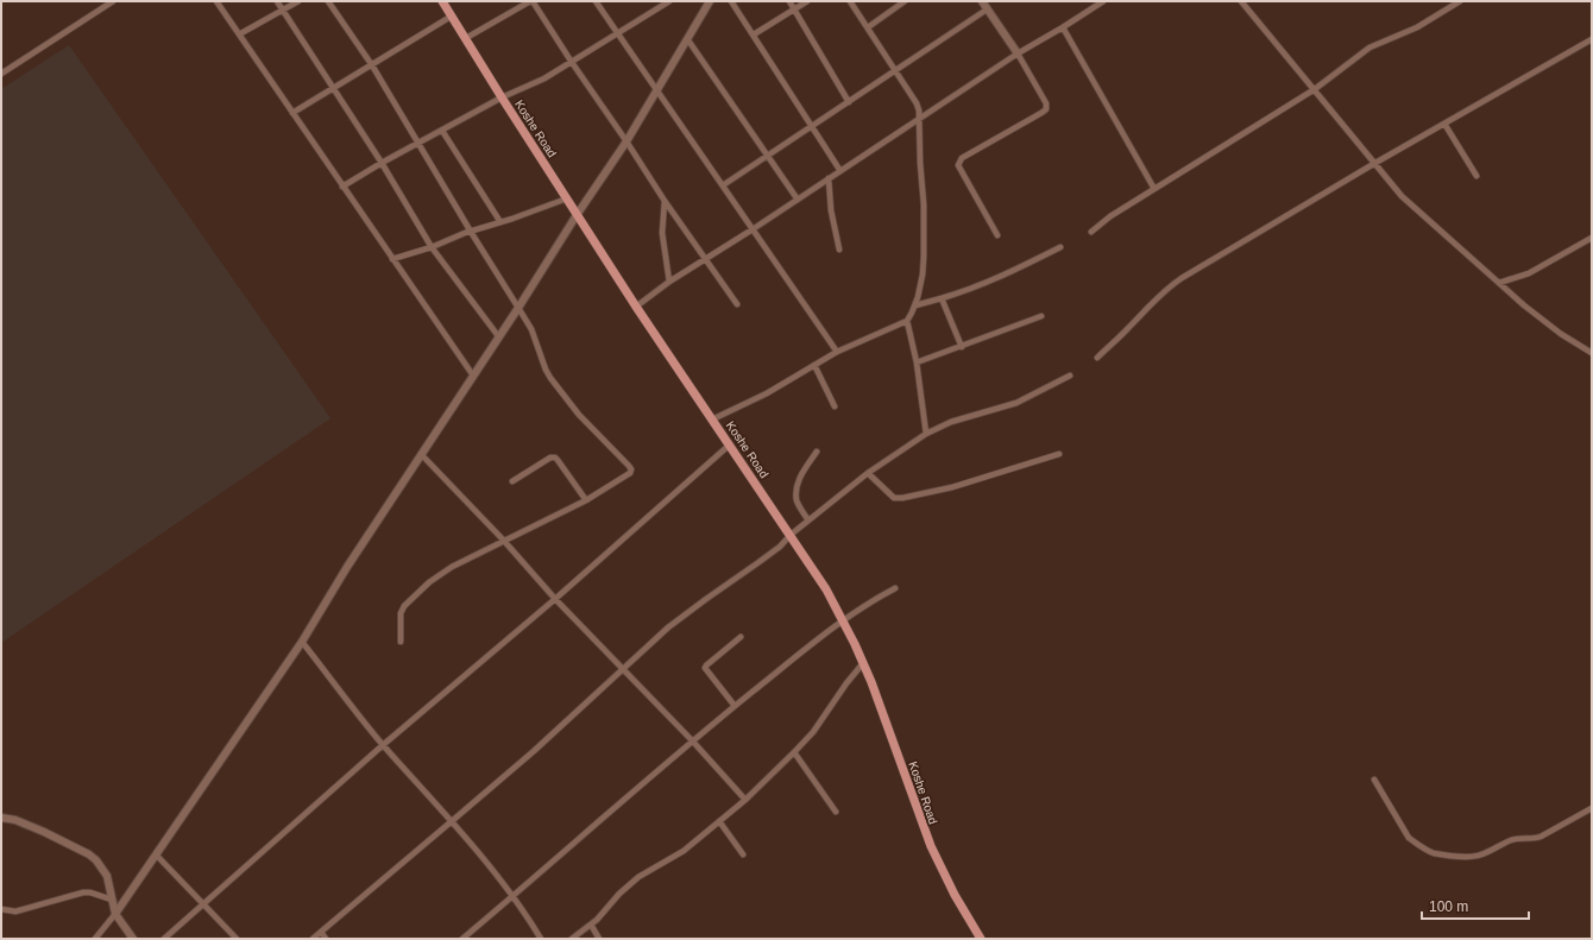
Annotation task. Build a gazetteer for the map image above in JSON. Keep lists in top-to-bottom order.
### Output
{
  "streets": {
    "main road": ["Koshe Road"]
  },
  "scale_bar": "100 m"
}
